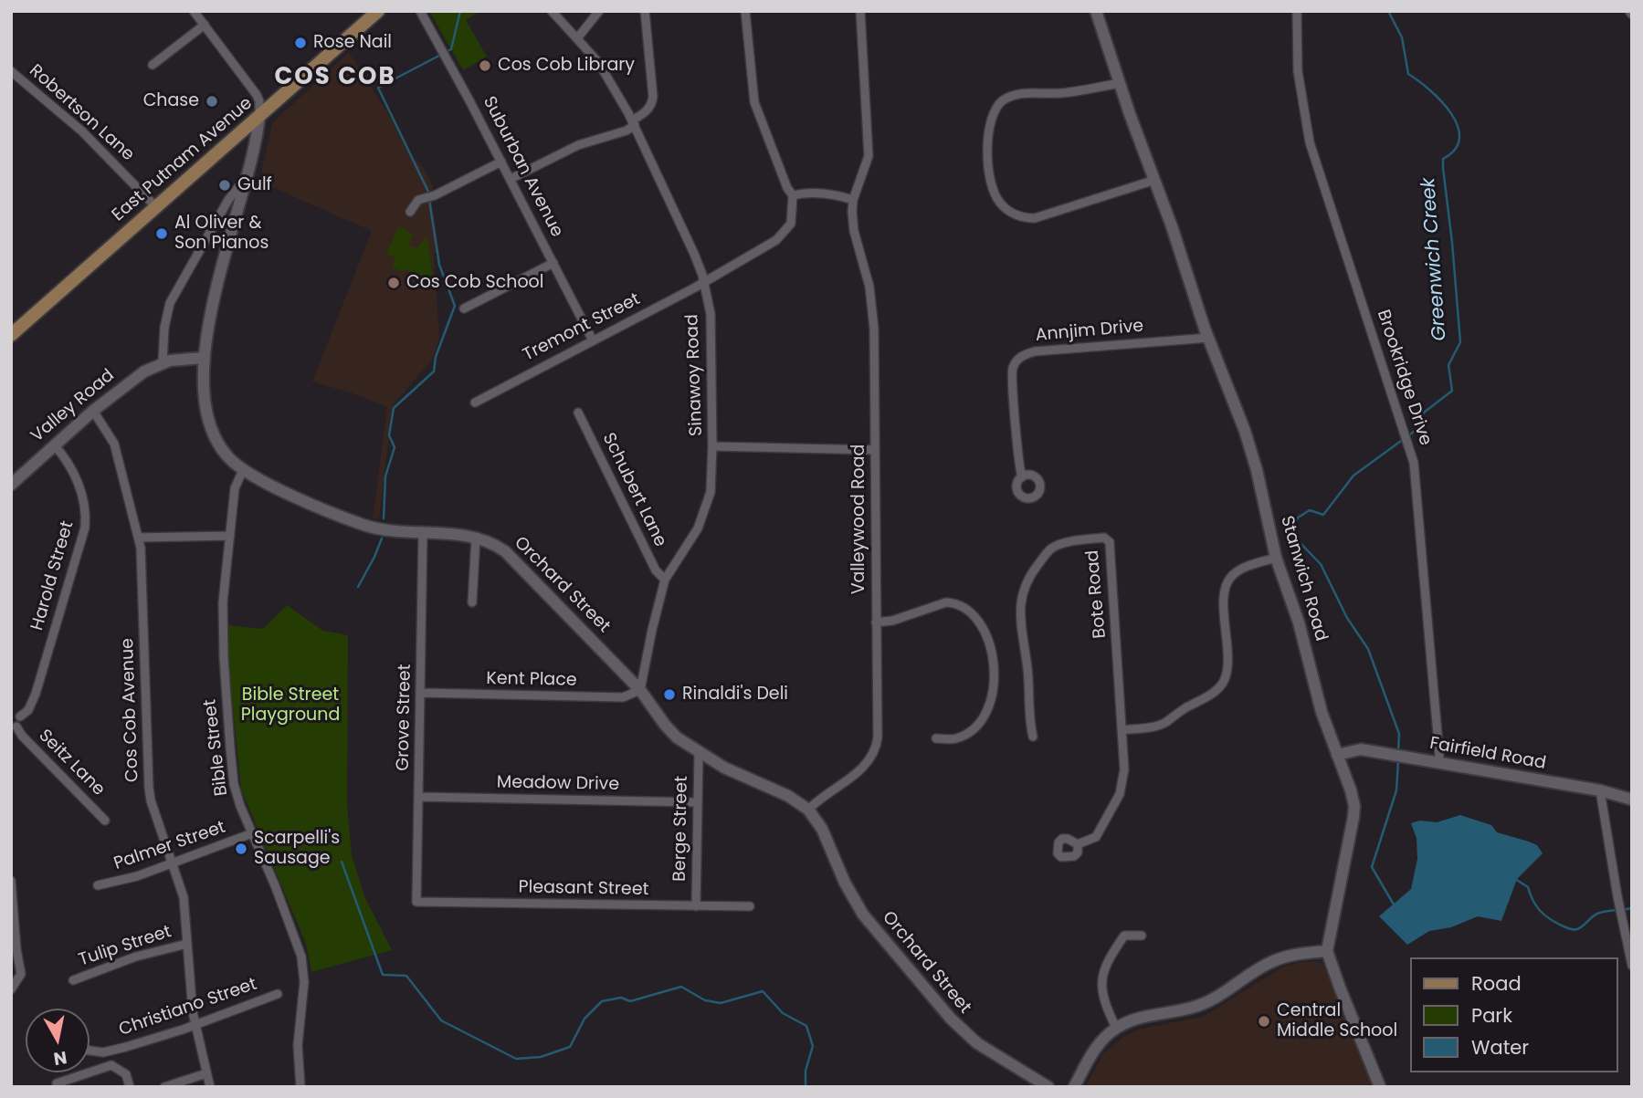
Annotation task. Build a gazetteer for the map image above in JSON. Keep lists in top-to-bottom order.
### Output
{
  "streets": {
    "main road": ["East Putnam Avenue"],
    "street": [
      "Robertson Lane",
      "Suburban Avenue",
      "Tremont Street",
      "Annjim Drive",
      "Sinawoy Road",
      "Brookridge Drive",
      "Valley Road",
      "Schubert Lane",
      "Valleywood Road",
      "Harold Street",
      "Stanwich Road",
      "Orchard Street",
      "Bote Road",
      "Kent Place",
      "Cos Cob Avenue",
      "Grove Street",
      "Bible Street",
      "Fairfield Road",
      "Seitz Lane",
      "Meadow Drive",
      "Berge Street",
      "Palmer Street",
      "Pleasant Street",
      "Tulip Street",
      "Christiano Street"
    ]
  },
  "crossings": [
    ["Robertson Lane", "East Putnam Avenue"],
    ["East Putnam Avenue", "Orchard Street"],
    ["Suburban Avenue", "Tremont Street"],
    ["Tremont Street", "Sinawoy Road"],
    ["Annjim Drive", "Stanwich Road"],
    ["Sinawoy Road", "Schubert Lane"],
    ["Sinawoy Road", "Orchard Street"],
    ["Sinawoy Road", "Kent Place"],
    ["Brookridge Drive", "Fairfield Road"],
    ["Valley Road", "Harold Street"],
    ["Valley Road", "Orchard Street"],
    ["Valley Road", "Cos Cob Avenue"],
    ["Valleywood Road", "Orchard Street"],
    ["Harold Street", "Seitz Lane"],
    ["Stanwich Road", "Fairfield Road"],
    ["Orchard Street", "Kent Place"],
    ["Orchard Street", "Grove Street"],
    ["Orchard Street", "Bible Street"],
    ["Orchard Street", "Berge Street"],
    ["Kent Place", "Grove Street"],
    ["Cos Cob Avenue", "Palmer Street"],
    ["Cos Cob Avenue", "Tulip Street"],
    ["Cos Cob Avenue", "Christiano Street"],
    ["Grove Street", "Meadow Drive"],
    ["Grove Street", "Pleasant Street"],
    ["Bible Street", "Palmer Street"],
    ["Meadow Drive", "Berge Street"],
    ["Berge Street", "Pleasant Street"]
  ],
  "districts": ["COS COB"],
  "water": ["Greenwich Creek"],
  "parks": ["Bible Street Playground"],
  "places": [
    "Rose Nail",
    "Cos Cob Library",
    "Chase",
    "Gulf",
    "Al Oliver & Son Pianos",
    "Cos Cob School",
    "Rinaldi's Deli",
    "Scarpelli's Sausage",
    "Central Middle School"
  ],
  "legend": ["Road", "Park", "Water"],
  "north": "bottom"
}
